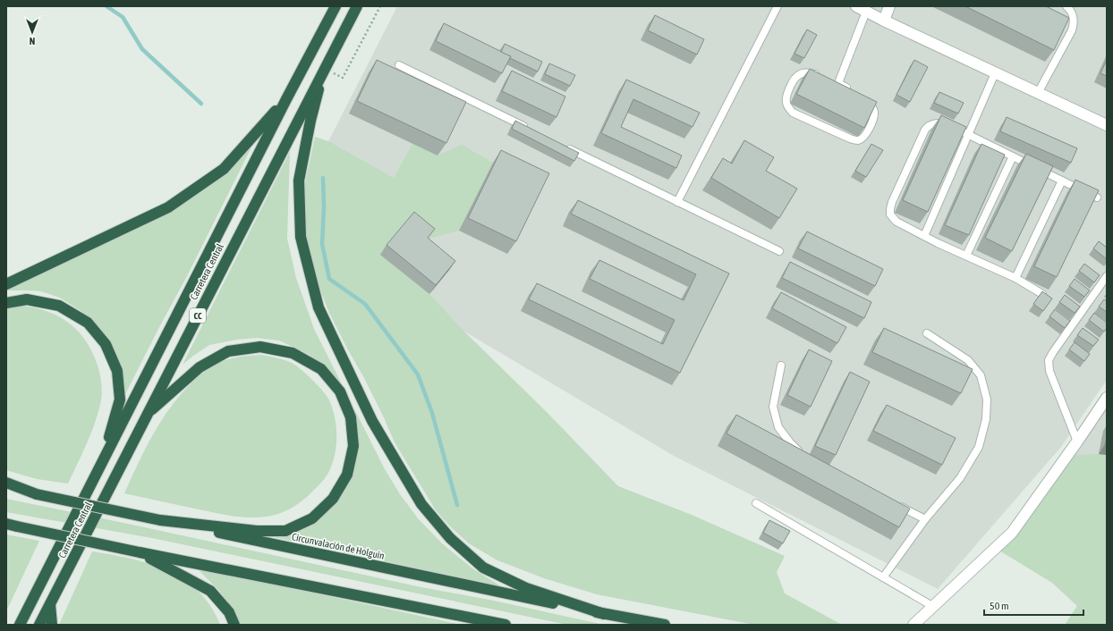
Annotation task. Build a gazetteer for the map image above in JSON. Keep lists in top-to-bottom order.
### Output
{
  "streets": {
    "highway": ["Carretera Central", "CC", "Circunvalación de Holguín"]
  },
  "scale_bar": "50 m",
  "north": "bottom"
}
